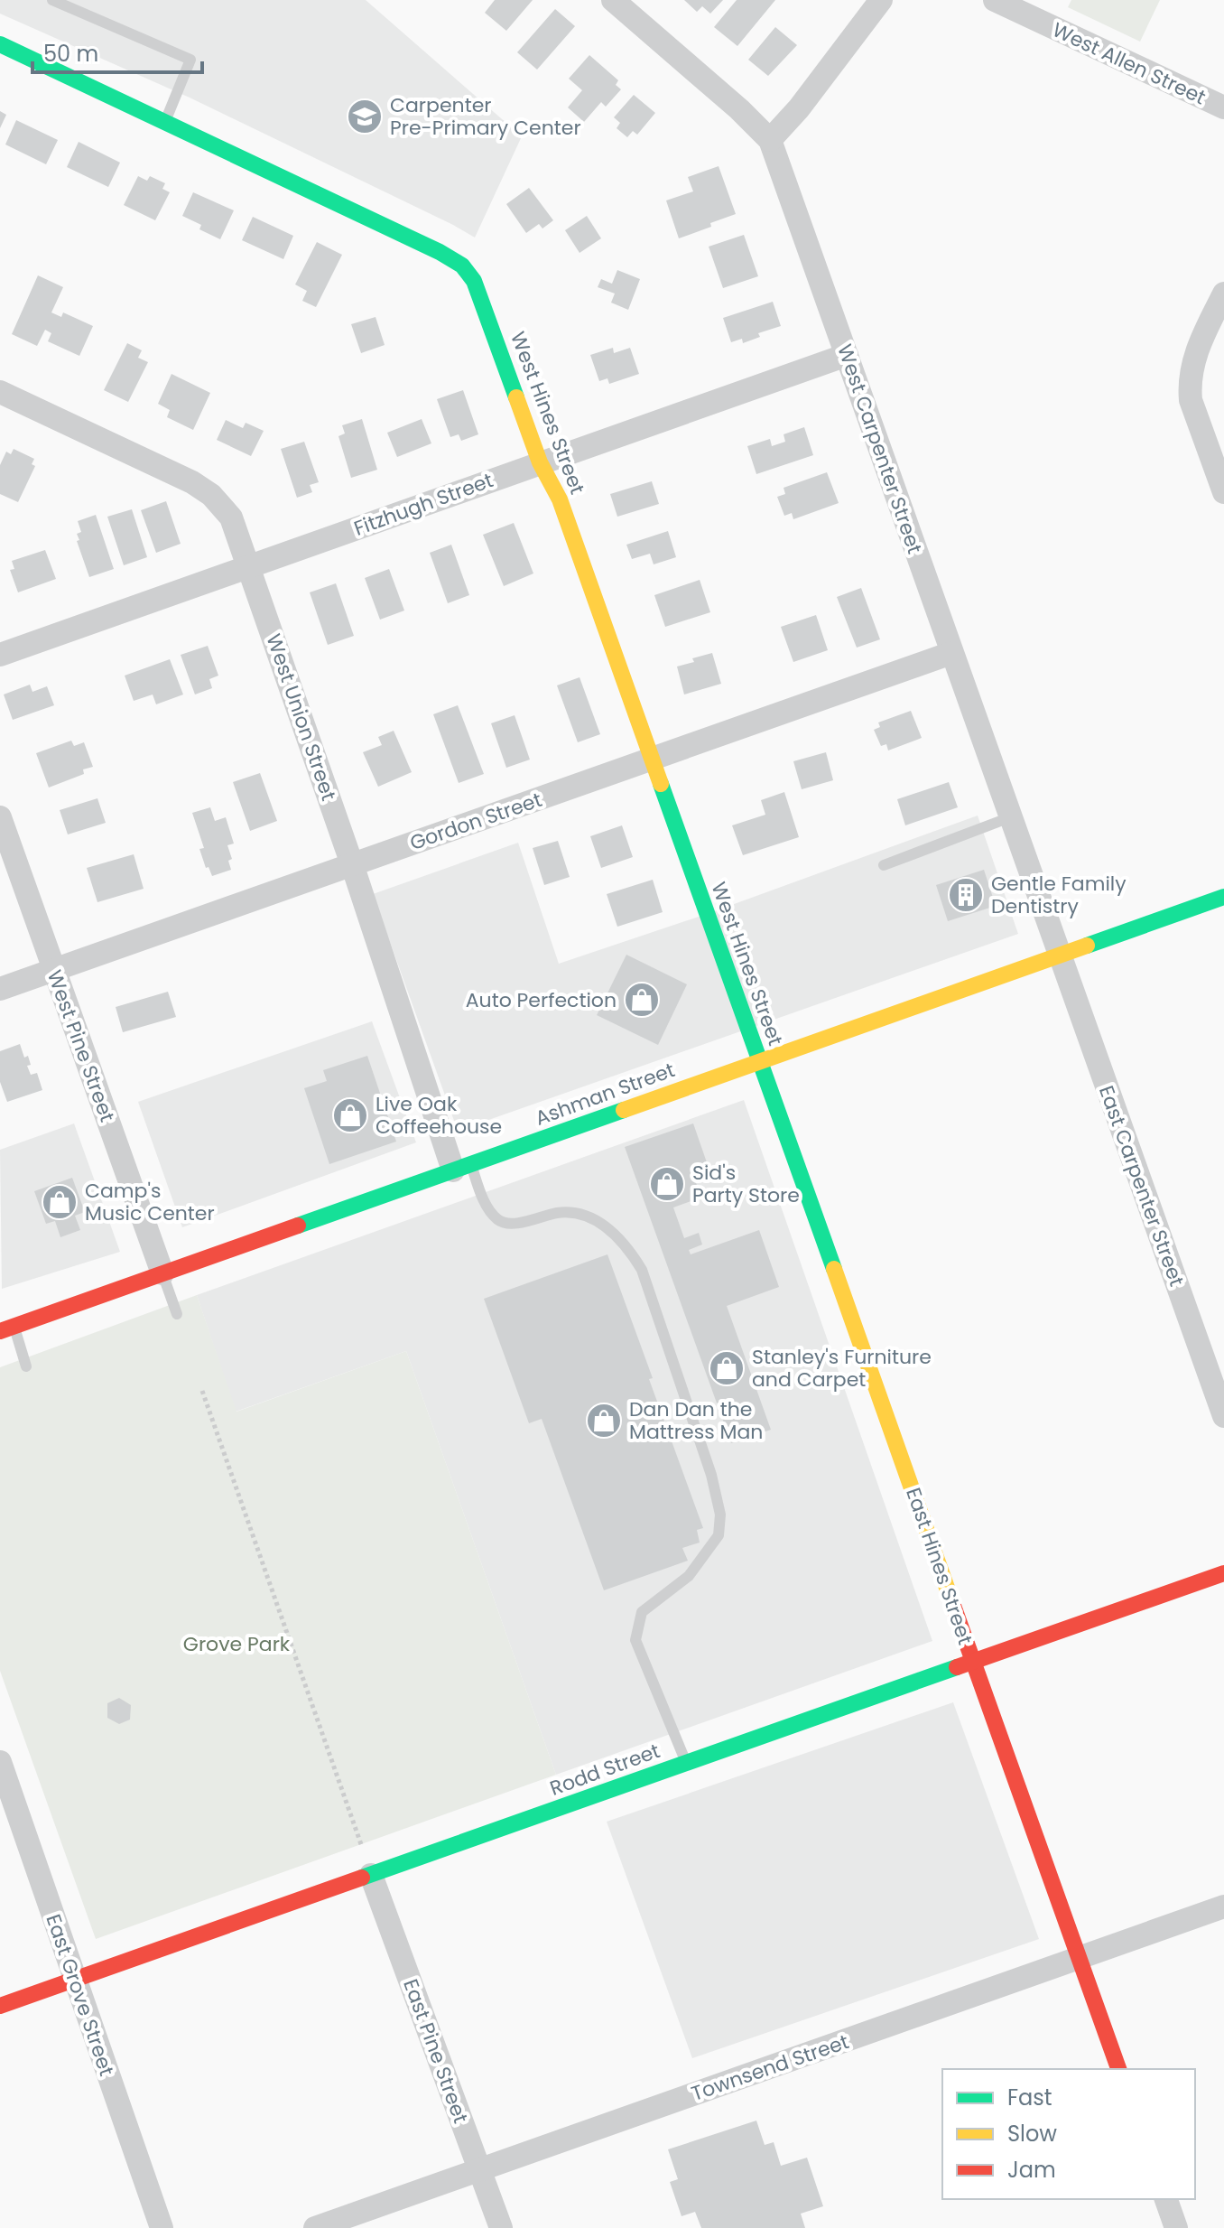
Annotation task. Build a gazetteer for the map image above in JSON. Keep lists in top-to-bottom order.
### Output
{
  "streets": {
    "street": [
      "West Allen Street",
      "West Hines Street",
      "West Carpenter Street",
      "Fitzhugh Street",
      "West Union Street",
      "Gordon Street",
      "West Pine Street",
      "Ashman Street",
      "East Carpenter Street",
      "East Hines Street",
      "Rodd Street",
      "East Grove Street",
      "East Pine Street",
      "Townsend Street"
    ]
  },
  "crossings": [
    ["West Hines Street", "Fitzhugh Street"],
    ["West Hines Street", "Gordon Street"],
    ["West Hines Street", "Ashman Street"],
    ["West Hines Street", "East Hines Street"],
    ["West Carpenter Street", "Fitzhugh Street"],
    ["West Carpenter Street", "Gordon Street"],
    ["West Carpenter Street", "Ashman Street"],
    ["West Carpenter Street", "East Carpenter Street"],
    ["Fitzhugh Street", "West Union Street"],
    ["West Union Street", "Gordon Street"],
    ["West Union Street", "Ashman Street"],
    ["Gordon Street", "West Pine Street"],
    ["West Pine Street", "Ashman Street"],
    ["Ashman Street", "East Carpenter Street"],
    ["Ashman Street", "East Hines Street"],
    ["East Hines Street", "Rodd Street"],
    ["East Hines Street", "Townsend Street"],
    ["Rodd Street", "East Grove Street"],
    ["Rodd Street", "East Pine Street"],
    ["East Pine Street", "Townsend Street"]
  ],
  "parks": ["Grove Park"],
  "places": {
    "school or university": ["Carpenter Pre-Primary Center"],
    "building": ["Gentle Family Dentistry"],
    "shop": [
      "Auto Perfection",
      "Live Oak Coffeehouse",
      "Sid's Party Store",
      "Camp's Music Center",
      "Stanley's Furniture and Carpet",
      "Dan Dan the Mattress Man"
    ]
  },
  "legend": ["Fast", "Slow", "Jam"],
  "scale_bar": "50 m"
}
